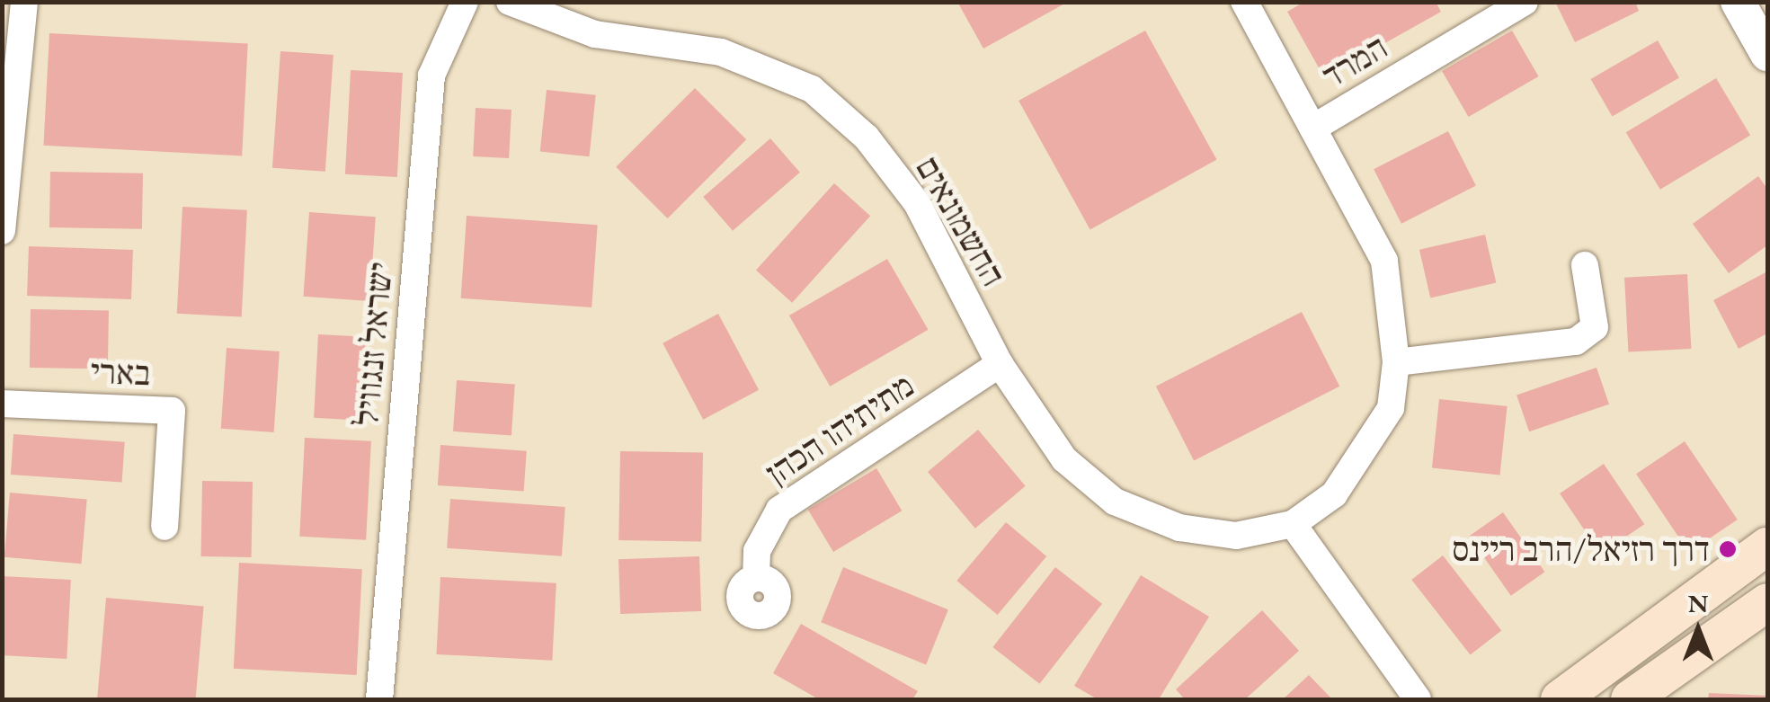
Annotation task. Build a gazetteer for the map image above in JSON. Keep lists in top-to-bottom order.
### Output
{
  "streets": {
    "street": [
      "המרד",
      "החשמונאים",
      "ישראל זנגוויל",
      "בארי",
      "מתיתיהו הכהן"
    ]
  },
  "crossings": [
    ["המרד", "החשמונאים"],
    ["החשמונאים", "מתיתיהו הכהן"]
  ],
  "places": ["דרך רזיאל/הרב ריינס"],
  "north": "top"
}
